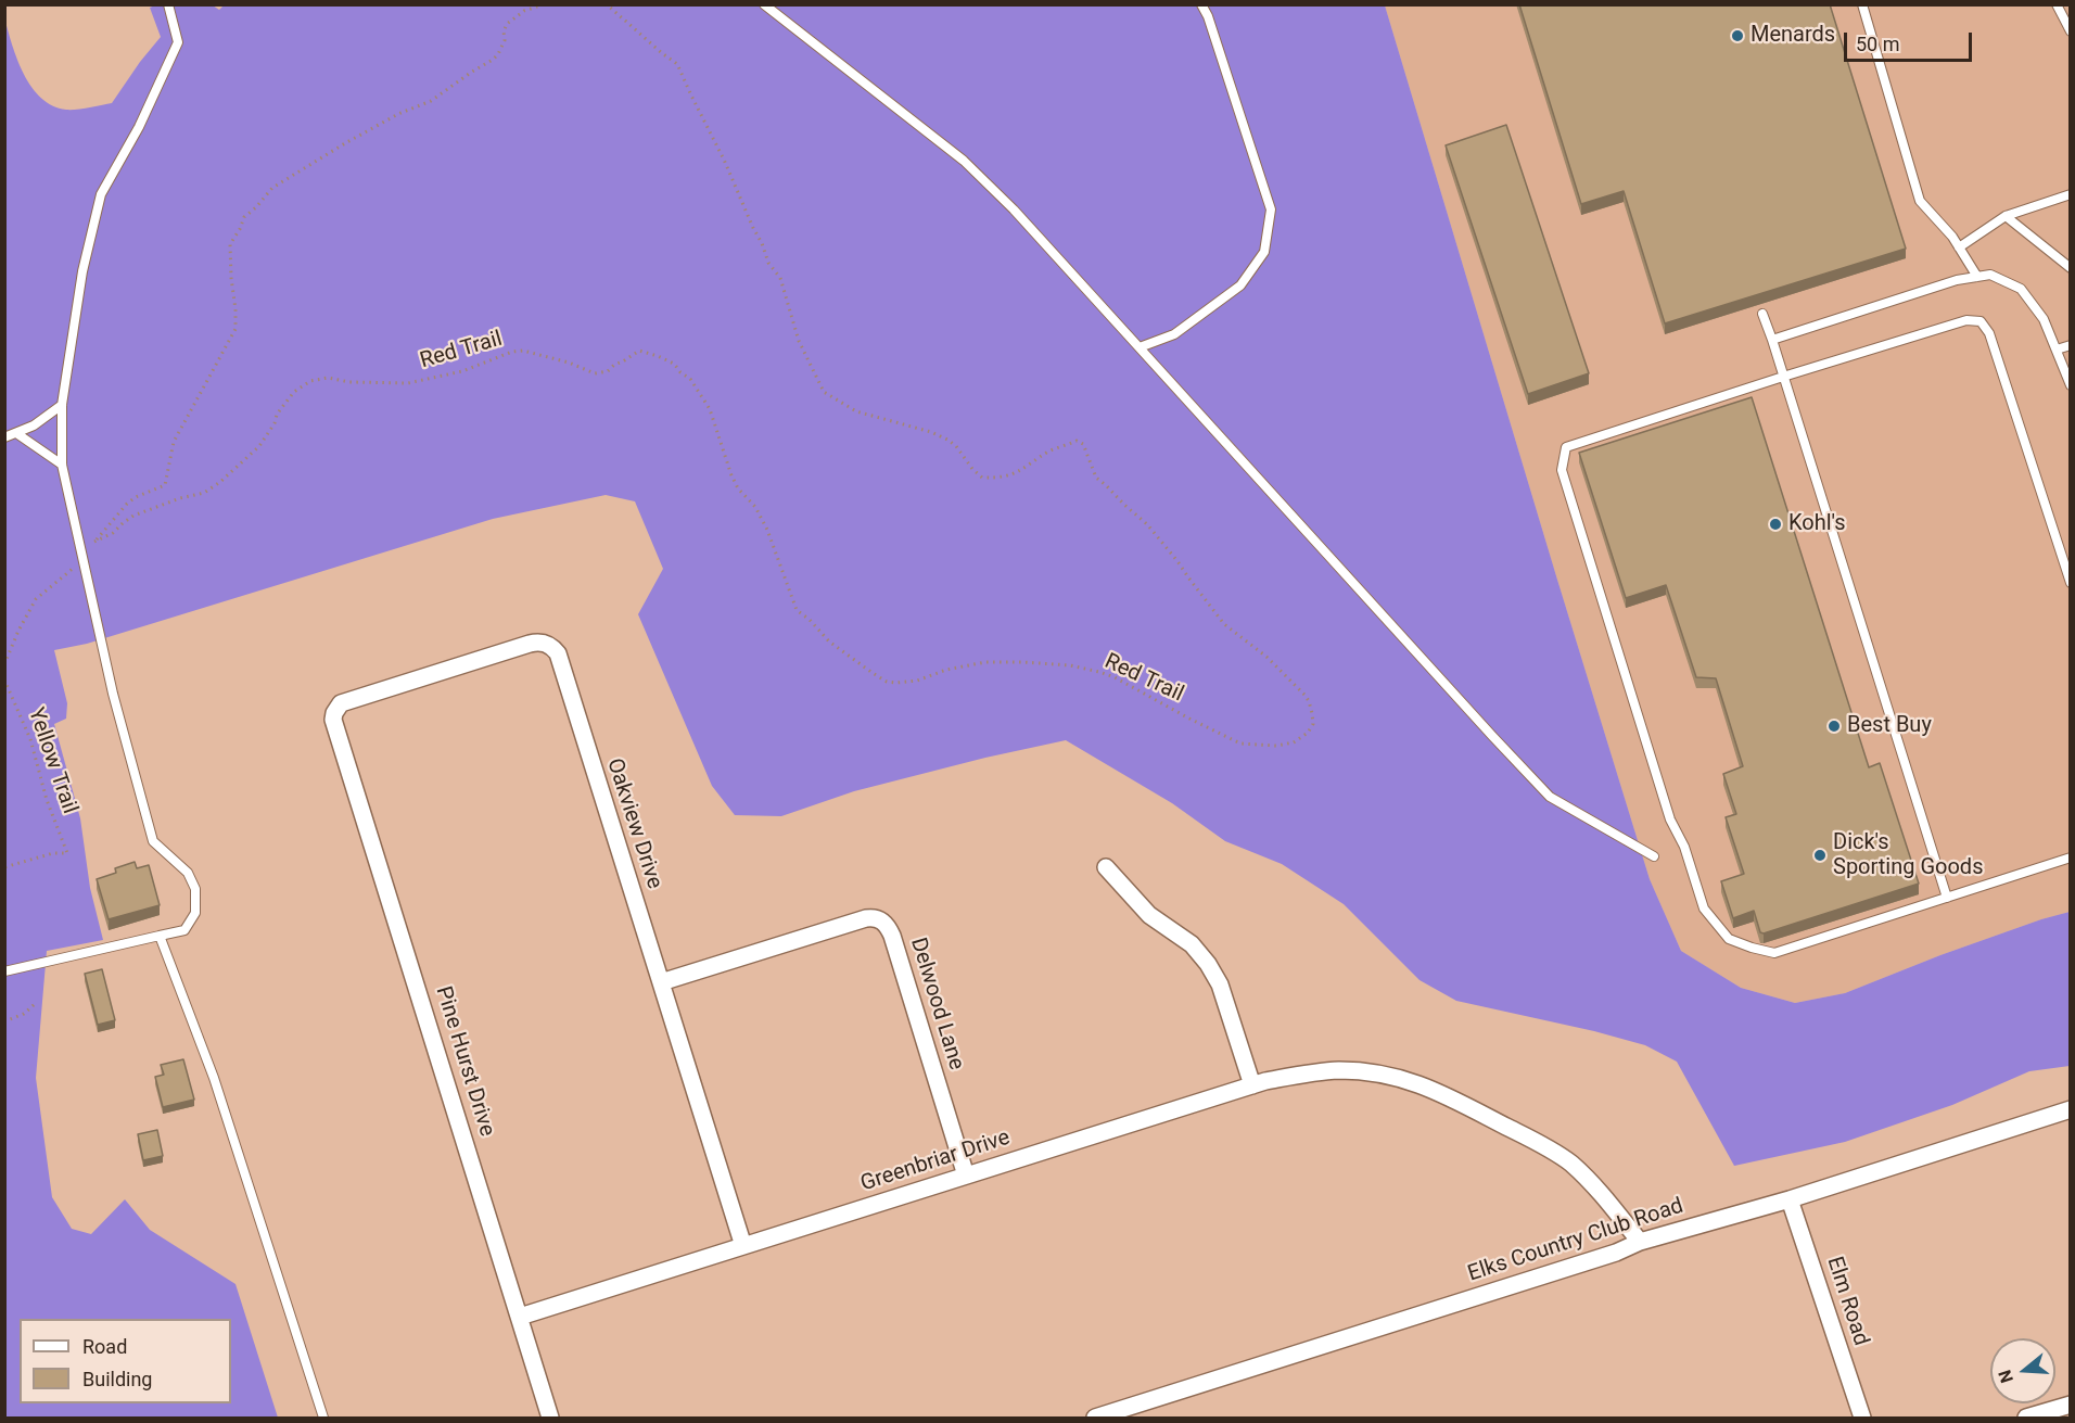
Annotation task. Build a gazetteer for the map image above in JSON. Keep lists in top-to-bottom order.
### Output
{
  "streets": {
    "street": [
      "Oakview Drive",
      "Delwood Lane",
      "Pine Hurst Drive",
      "Greenbriar Drive",
      "Elks Country Club Road",
      "Elm Road"
    ],
    "path": ["Red Trail", "Yellow Trail"]
  },
  "crossings": [
    ["Oakview Drive", "Delwood Lane"],
    ["Oakview Drive", "Pine Hurst Drive"],
    ["Oakview Drive", "Greenbriar Drive"],
    ["Delwood Lane", "Greenbriar Drive"],
    ["Pine Hurst Drive", "Greenbriar Drive"],
    ["Greenbriar Drive", "Elks Country Club Road"],
    ["Elks Country Club Road", "Elm Road"]
  ],
  "places": [
    "Menards",
    "Kohl's",
    "Best Buy",
    "Dick's Sporting Goods"
  ],
  "legend": ["Road", "Building"],
  "scale_bar": "50 m",
  "north": "left"
}
